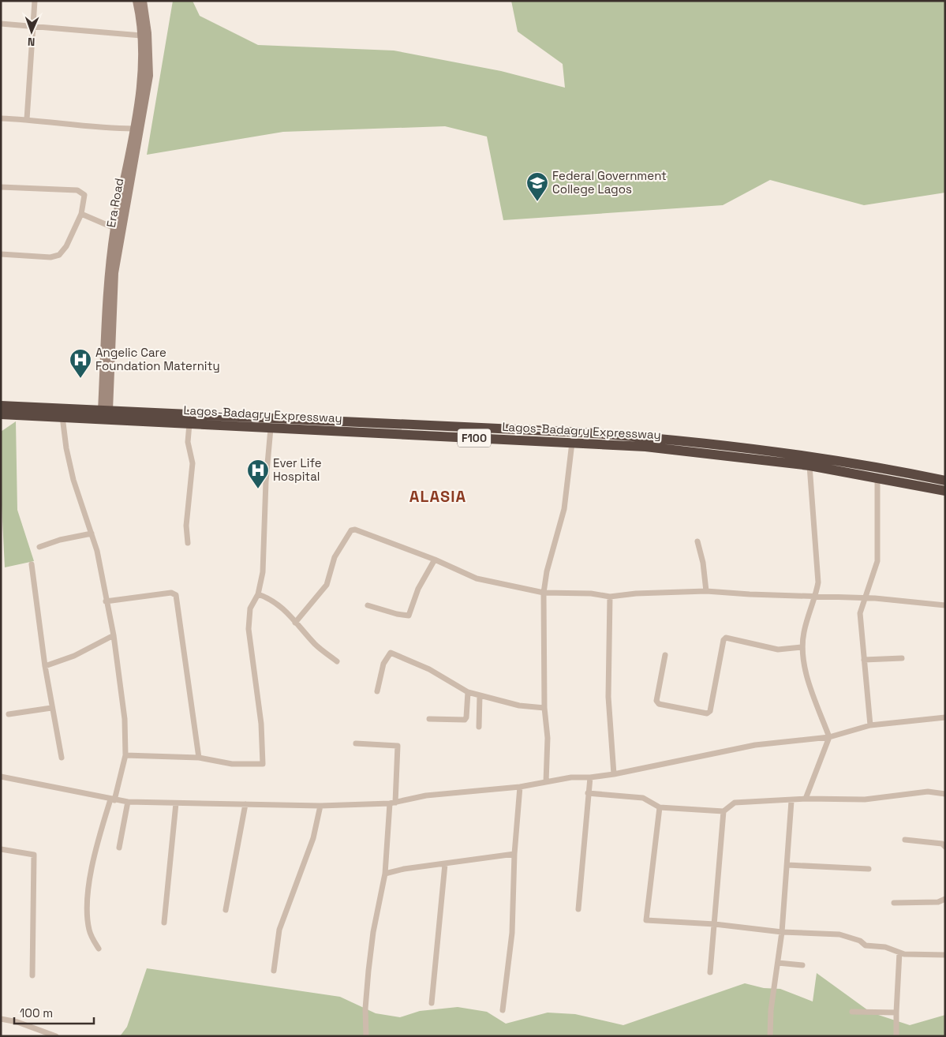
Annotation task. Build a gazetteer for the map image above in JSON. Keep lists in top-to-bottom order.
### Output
{
  "streets": {
    "highway": ["Lagos-Badagry Expressway", "F100"],
    "main road": ["Era Road"]
  },
  "crossings": [
    ["Era Road", "Lagos-Badagry Expressway"]
  ],
  "districts": ["ALASIA"],
  "places": {
    "school or university": ["Federal Government College Lagos"],
    "hospital": ["Angelic Care Foundation Maternity", "Ever Life Hospital"]
  },
  "scale_bar": "100 m",
  "north": "bottom"
}
